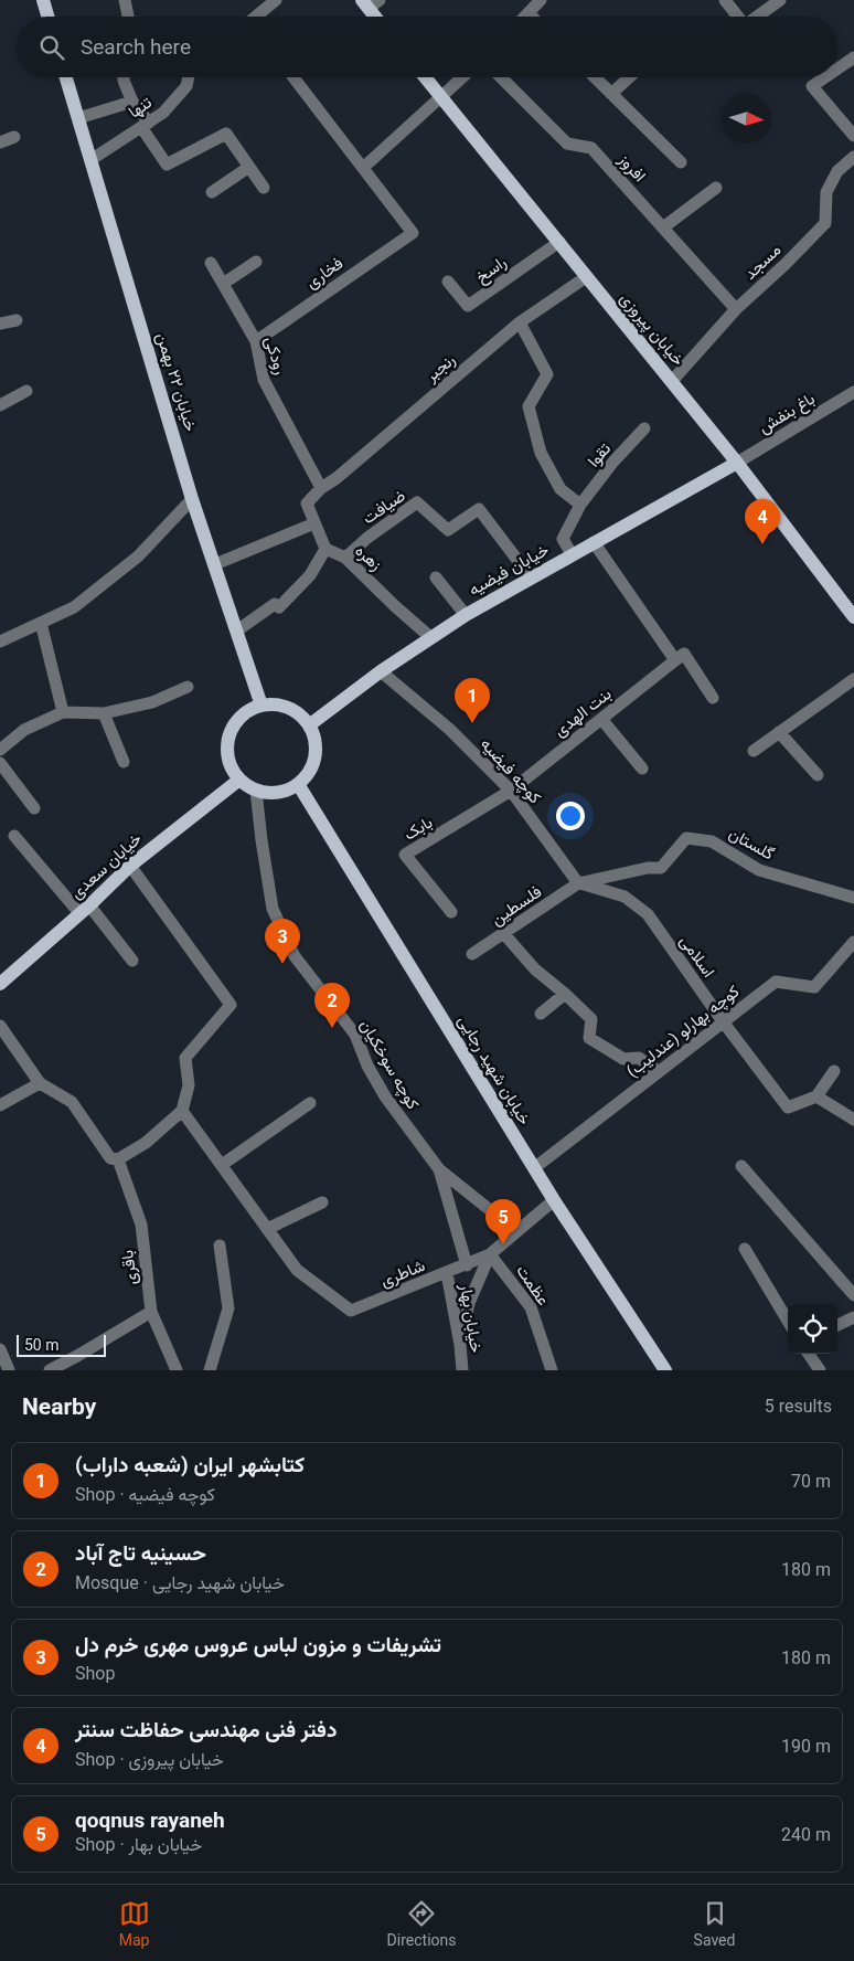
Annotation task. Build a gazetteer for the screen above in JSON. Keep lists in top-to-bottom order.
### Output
{
  "streets": {
    "main road": [
      "خیابان پیروزی",
      "خیابان ۲۲ بهمن",
      "خیابان فیضیه",
      "خیابان سعدی",
      "خیابان شهید رجایی"
    ],
    "street": [
      "تنها",
      "افروز",
      "مسجد",
      "راسخ",
      "فخاری",
      "رودکی",
      "رنجبر",
      "باغ بنفش",
      "تقوا",
      "ضیافت",
      "زهره",
      "بنت الهدی",
      "کوچه فیضیه",
      "بابک",
      "گلستان",
      "فلسطین",
      "اسلامی",
      "کوچه بهارلو (عندلیب)",
      "کوچه سوخکیان",
      "باقری",
      "شاطری",
      "عظمت",
      "خیابان بهار"
    ]
  },
  "crossings": [
    ["تنها", "خیابان ۲۲ بهمن"],
    ["افروز", "مسجد"],
    ["مسجد", "خیابان پیروزی"],
    ["راسخ", "خیابان پیروزی"],
    ["فخاری", "رودکی"],
    ["خیابان پیروزی", "رنجبر"],
    ["خیابان پیروزی", "باغ بنفش"],
    ["خیابان پیروزی", "خیابان فیضیه"],
    ["رودکی", "رنجبر"],
    ["خیابان ۲۲ بهمن", "خیابان فیضیه"],
    ["خیابان ۲۲ بهمن", "خیابان سعدی"],
    ["خیابان ۲۲ بهمن", "کوچه سوخکیان"],
    ["خیابان ۲۲ بهمن", "خیابان شهید رجایی"],
    ["باغ بنفش", "خیابان فیضیه"],
    ["تقوا", "خیابان فیضیه"],
    ["ضیافت", "زهره"],
    ["ضیافت", "خیابان فیضیه"],
    ["زهره", "خیابان فیضیه"],
    ["خیابان فیضیه", "کوچه فیضیه"],
    ["خیابان فیضیه", "خیابان سعدی"],
    ["خیابان فیضیه", "کوچه سوخکیان"],
    ["خیابان فیضیه", "خیابان شهید رجایی"],
    ["بنت الهدی", "کوچه فیضیه"],
    ["بنت الهدی", "بابک"],
    ["کوچه فیضیه", "بابک"],
    ["کوچه فیضیه", "گلستان"],
    ["کوچه فیضیه", "فلسطین"],
    ["کوچه فیضیه", "اسلامی"],
    ["گلستان", "فلسطین"],
    ["گلستان", "اسلامی"],
    ["خیابان سعدی", "کوچه سوخکیان"],
    ["خیابان سعدی", "خیابان شهید رجایی"],
    ["فلسطین", "اسلامی"],
    ["اسلامی", "کوچه بهارلو (عندلیب)"],
    ["کوچه بهارلو (عندلیب)", "خیابان شهید رجایی"],
    ["کوچه سوخکیان", "خیابان شهید رجایی"],
    ["خیابان شهید رجایی", "خیابان بهار"],
    ["شاطری", "خیابان بهار"],
    ["عظمت", "خیابان بهار"]
  ],
  "scale_bar": "50 m",
  "north": "right",
  "page": {
    "search": "Search here",
    "pins": [
      "4",
      "1",
      "3",
      "2",
      "5"
    ],
    "scale": "50 m",
    "heading": ["Nearby", "5 results"],
    "list": [
      {
        "mark": "1",
        "name": "کتابشهر ایران (شعبه داراب)",
        "note": "Shop · کوچه فیضیه",
        "value": "70 m"
      },
      {
        "mark": "2",
        "name": "حسینیه تاج آباد",
        "note": "Mosque · خیابان شهید رجایی",
        "value": "180 m"
      },
      {
        "mark": "3",
        "name": "تشریفات و مزون لباس عروس مهری خرم دل",
        "note": "Shop",
        "value": "180 m"
      },
      {
        "mark": "4",
        "name": "دفتر فنی مهندسی حفاظت سنتر",
        "note": "Shop · خیابان پیروزی",
        "value": "190 m"
      },
      {
        "mark": "5",
        "name": "qoqnus rayaneh",
        "note": "Shop · خیابان بهار",
        "value": "240 m"
      }
    ],
    "nav": ["Map", "Directions", "Saved"]
  }
}
